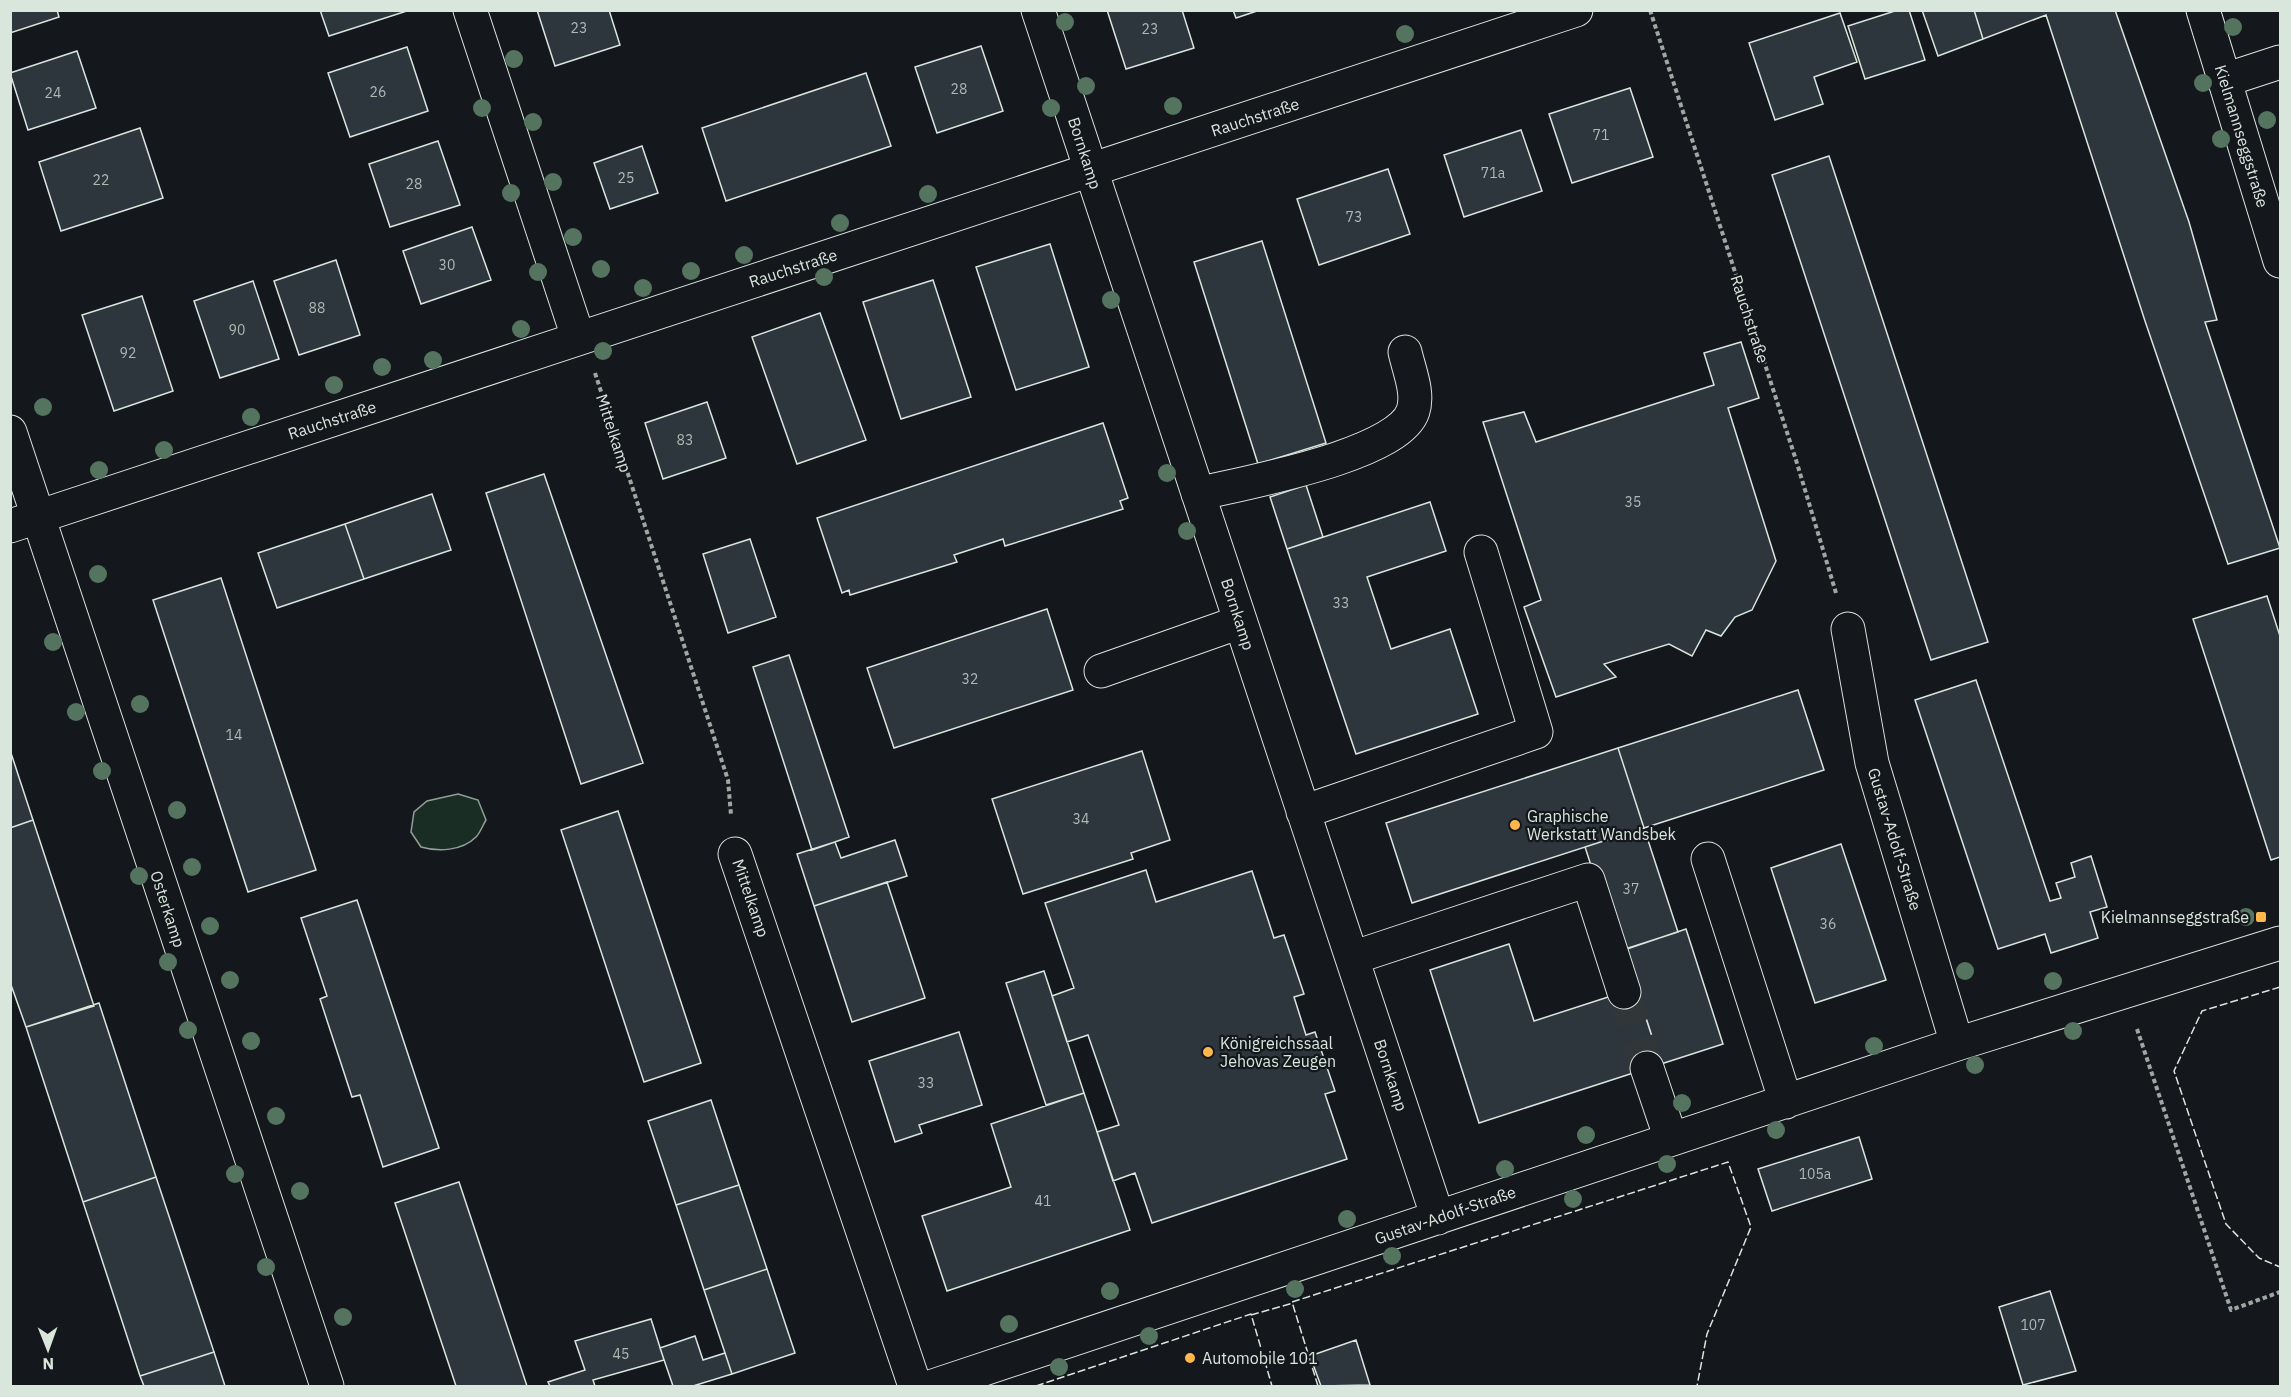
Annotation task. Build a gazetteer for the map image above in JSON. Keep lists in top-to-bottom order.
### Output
{
  "streets": {
    "street": [
      "Rauchstraße",
      "Kielmannseggstraße",
      "Bornkamp",
      "Mittelkamp",
      "Gustav-Adolf-Straße",
      "Osterkamp"
    ]
  },
  "crossings": [
    ["Rauchstraße", "Bornkamp"],
    ["Rauchstraße", "Gustav-Adolf-Straße"],
    ["Rauchstraße", "Osterkamp"],
    ["Bornkamp", "Gustav-Adolf-Straße"]
  ],
  "places": {
    "other": ["Graphische Werkstatt Wandsbek", "Königreichssaal Jehovas Zeugen", "Automobile 101"],
    "transit": ["Kielmannseggstraße"]
  },
  "house_numbers": [
    "23",
    "23",
    "28",
    "26",
    "24",
    "71",
    "71a",
    "25",
    "22",
    "28",
    "73",
    "30",
    "88",
    "90",
    "92",
    "83",
    "35",
    "33",
    "32",
    "14",
    "34",
    "37",
    "36",
    "33",
    "105a",
    "41",
    "107",
    "45"
  ],
  "north": "bottom"
}
